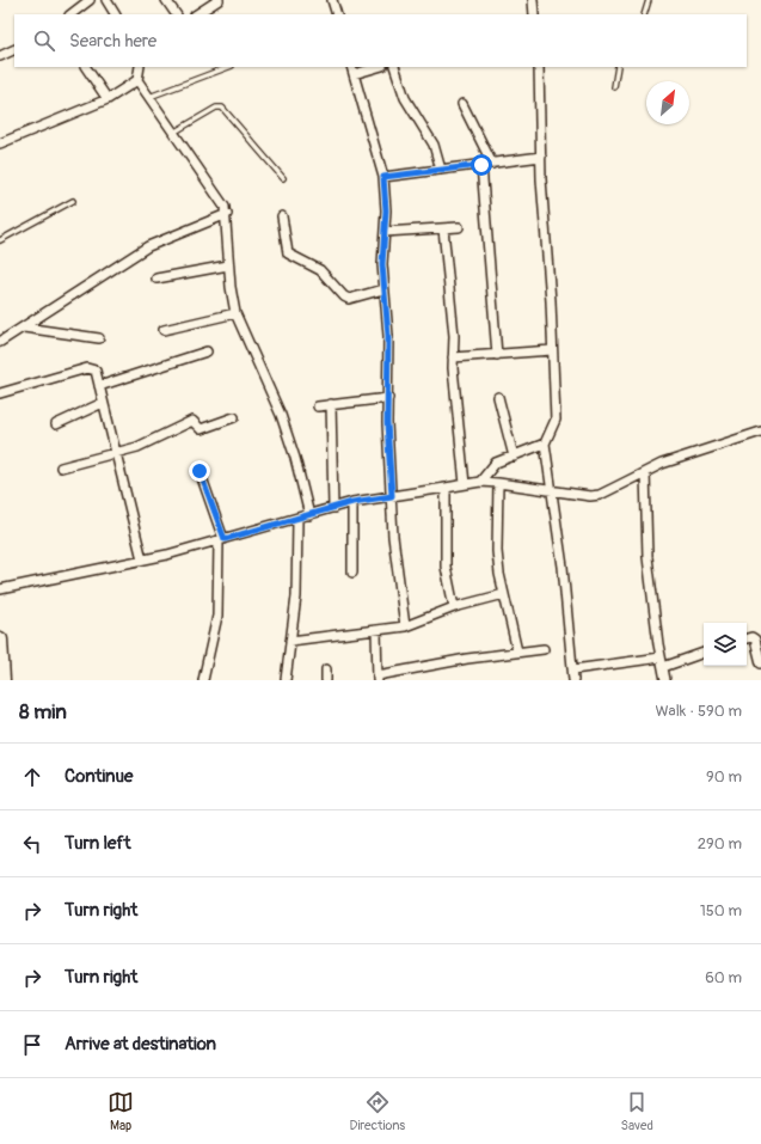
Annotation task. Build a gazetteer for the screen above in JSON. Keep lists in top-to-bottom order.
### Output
{
  "north": "top right",
  "page": {
    "search": "Search here",
    "heading": ["8 min", "Walk · 590 m"],
    "list": [
      ["Continue", "90 m"],
      ["Turn left", "290 m"],
      ["Turn right", "150 m"],
      ["Turn right", "60 m"],
      "Arrive at destination"
    ],
    "nav": ["Map", "Directions", "Saved"]
  }
}
